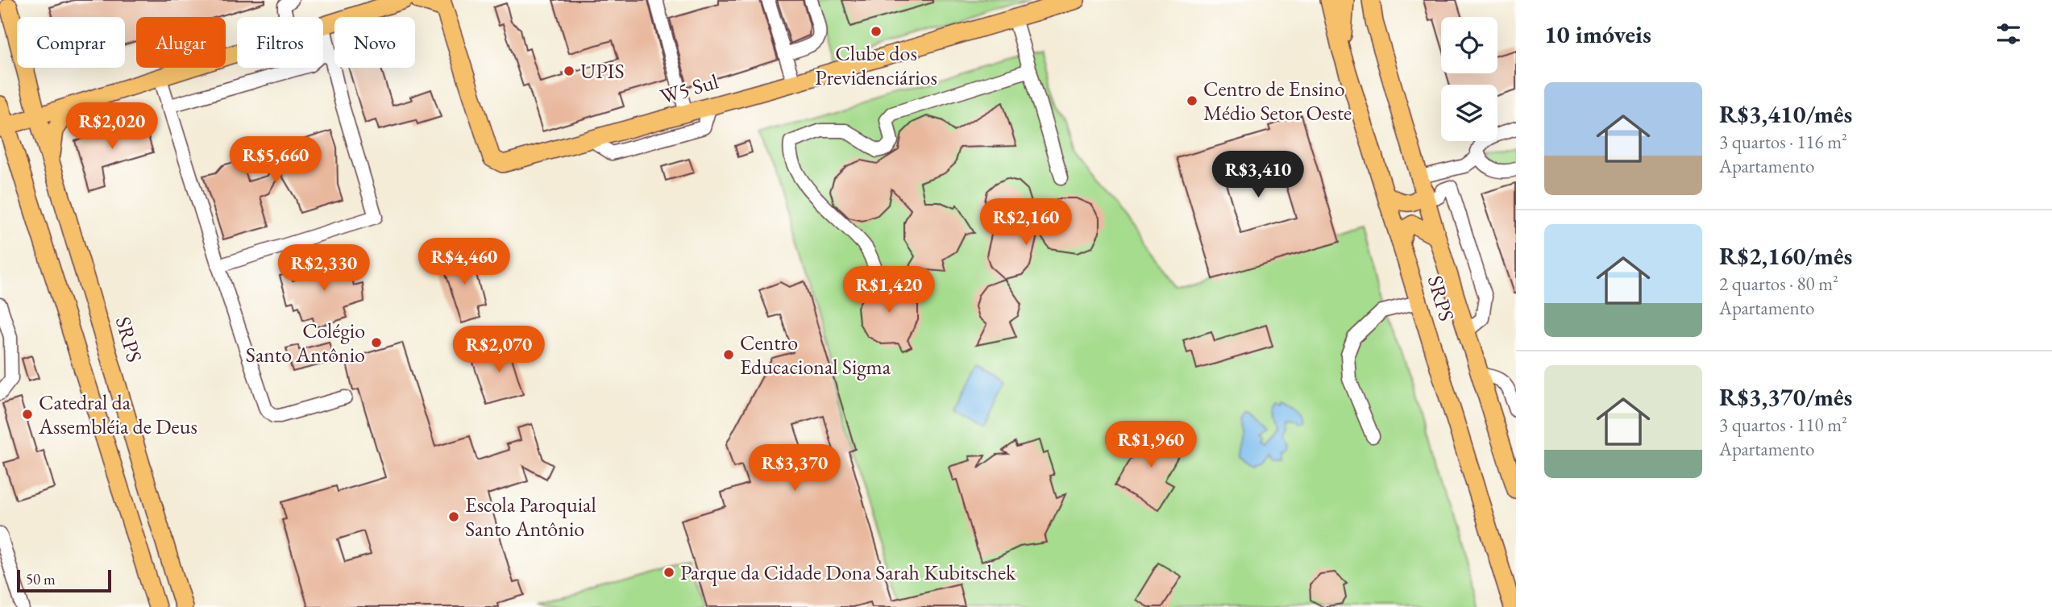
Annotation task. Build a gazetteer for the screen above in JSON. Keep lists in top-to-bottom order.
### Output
{
  "streets": {
    "main road": ["W5 Sul", "SRPS"]
  },
  "places": [
    "Clube dos Previdenciários",
    "UPIS",
    "Centro de Ensino Médio Setor Oeste",
    "Colégio Santo Antônio",
    "Centro Educacional Sigma",
    "Catedral da Assembléia de Deus",
    "Escola Paroquial Santo Antônio",
    "Parque da Cidade Dona Sarah Kubitschek"
  ],
  "scale_bar": "50 m",
  "page": {
    "heading": "10 imóveis",
    "chip": [
      "Comprar",
      "Alugar",
      "Filtros",
      "Novo"
    ],
    "list": [
      {
        "name": "R$3,410/mês",
        "note": "3 quartos · 116 m² · Apartamento"
      },
      {
        "name": "R$2,160/mês",
        "note": "2 quartos · 80 m² · Apartamento"
      },
      {
        "name": "R$3,370/mês",
        "note": "3 quartos · 110 m² · Apartamento"
      }
    ],
    "price": [
      "R$2,020",
      "R$5,660",
      "R$3,410",
      "R$2,160",
      "R$4,460",
      "R$2,330",
      "R$1,420",
      "R$2,070",
      "R$1,960",
      "R$3,370"
    ],
    "scale": "50 m"
  }
}
